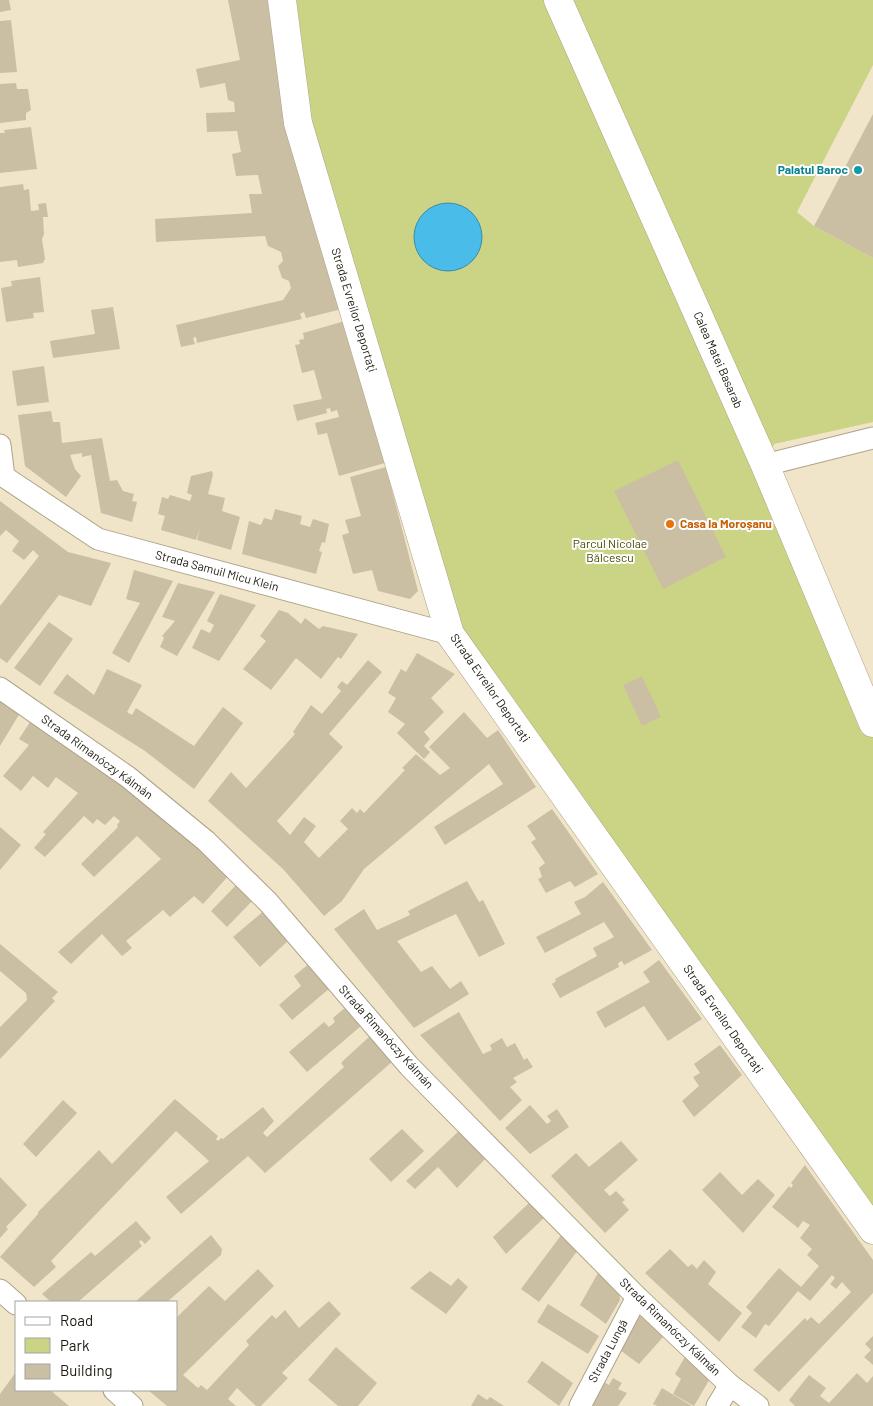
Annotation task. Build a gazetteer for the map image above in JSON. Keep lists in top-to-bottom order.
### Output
{
  "streets": {
    "main road": ["Strada Evreilor Deportaţi", "Calea Matei Basarab"],
    "street": ["Strada Samuil Micu Klein", "Strada Rimanóczy Kálmán", "Strada Lungă"]
  },
  "crossings": [
    ["Strada Evreilor Deportaţi", "Strada Samuil Micu Klein"],
    ["Strada Rimanóczy Kálmán", "Strada Lungă"]
  ],
  "parks": ["Parcul Nicolae Bălcescu"],
  "places": ["Palatul Baroc", "Casa la Moroșanu"],
  "legend": ["Road", "Park", "Building"]
}
